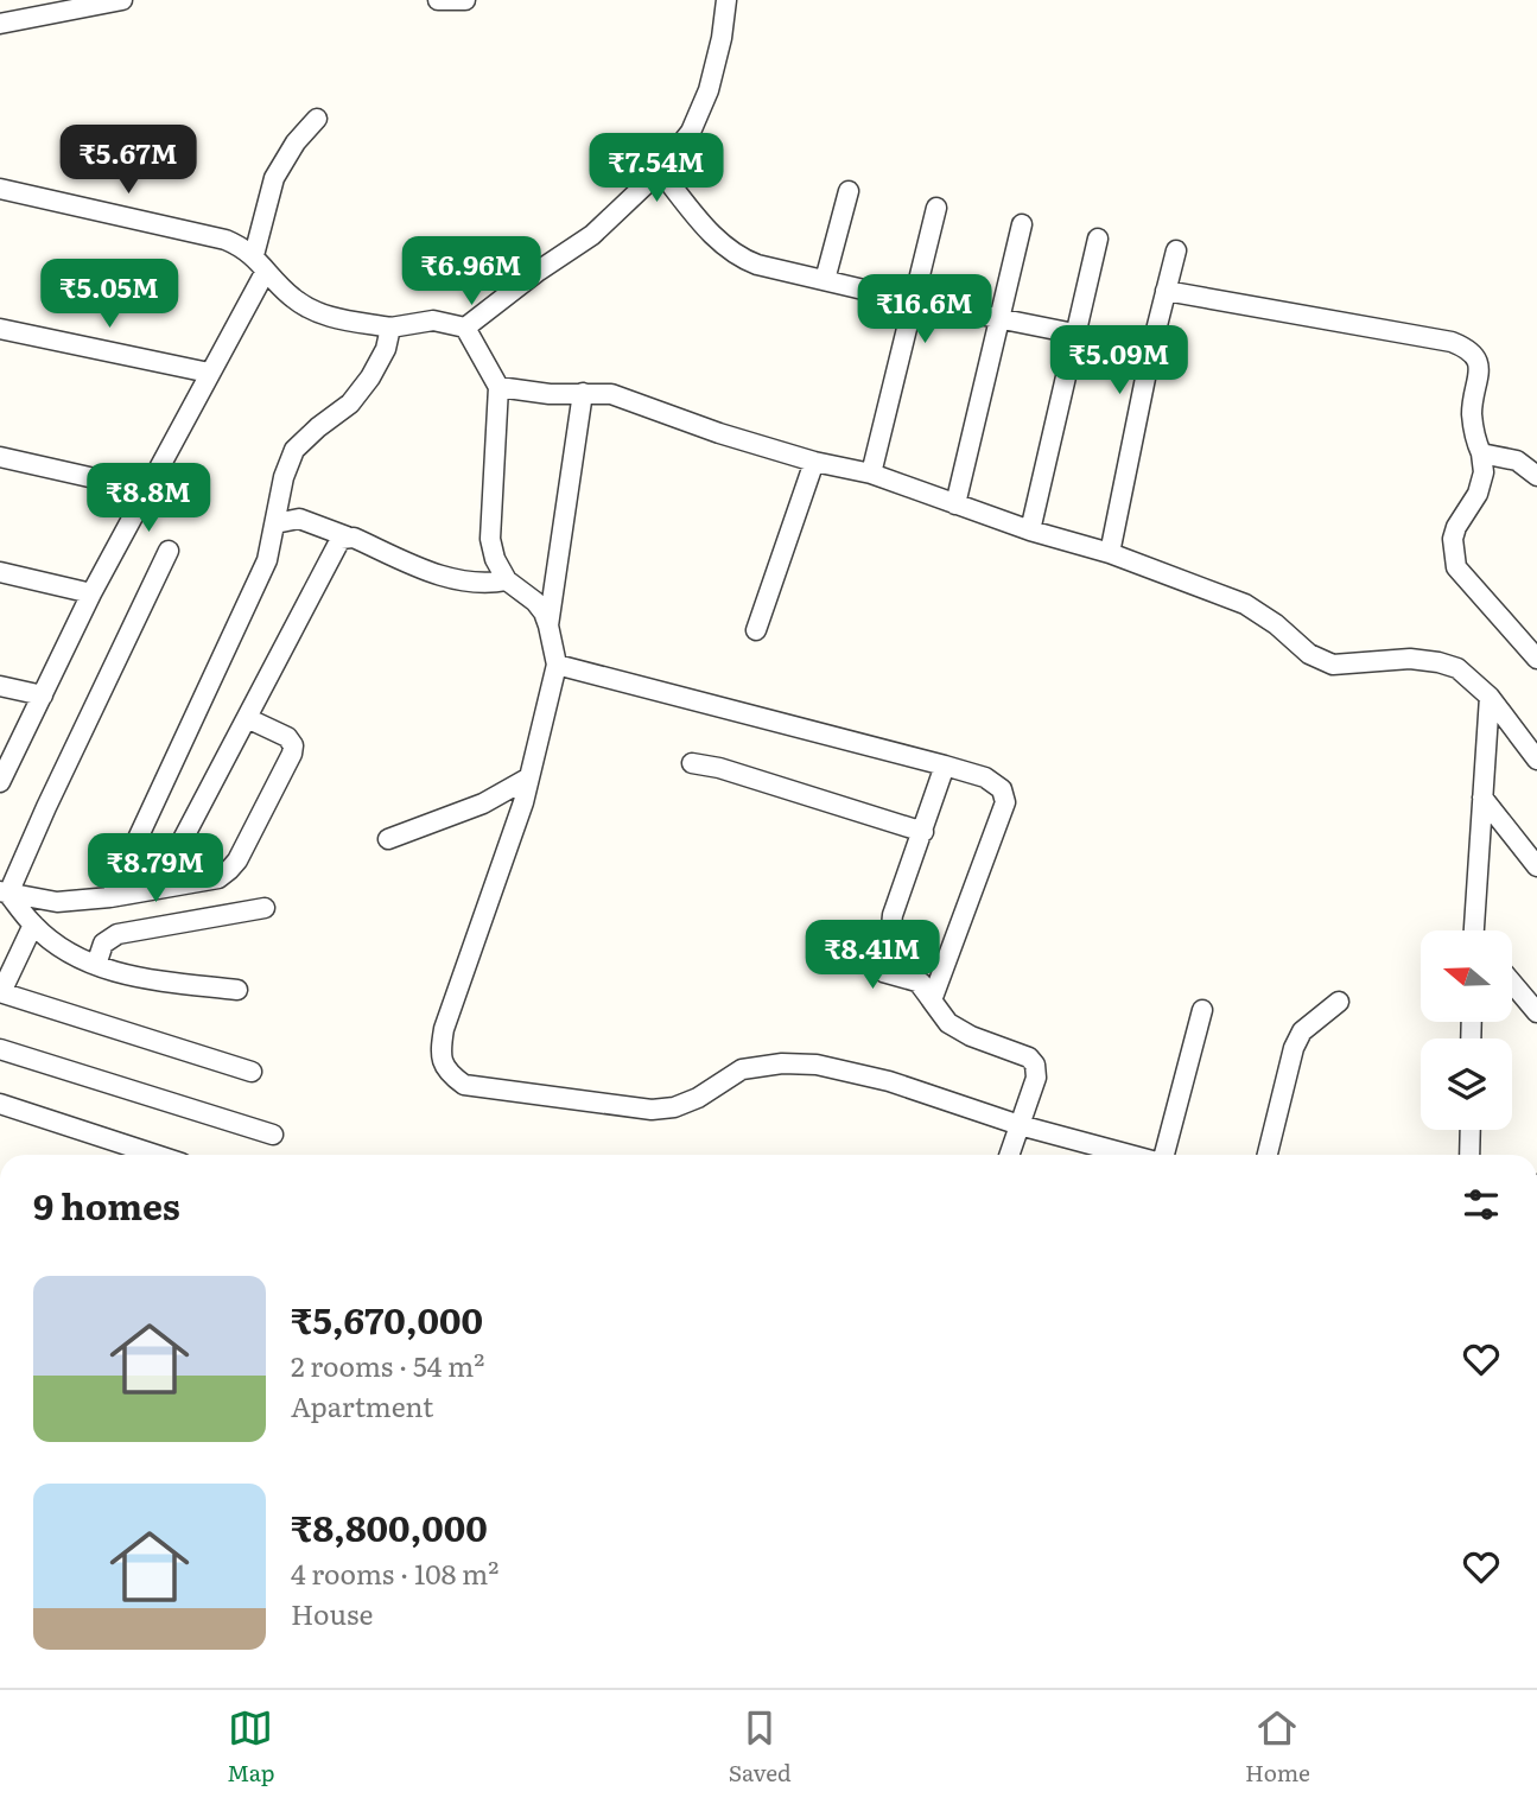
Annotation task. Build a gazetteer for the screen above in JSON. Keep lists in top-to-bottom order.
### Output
{
  "north": "left",
  "page": {
    "price": [
      "₹5.67M",
      "₹7.54M",
      "₹6.96M",
      "₹5.05M",
      "₹16.6M",
      "₹5.09M",
      "₹8.8M",
      "₹8.79M",
      "₹8.41M"
    ],
    "heading": "9 homes",
    "list": [
      {
        "name": "₹5,670,000",
        "note": "2 rooms · 54 m² · Apartment"
      },
      {
        "name": "₹8,800,000",
        "note": "4 rooms · 108 m² · House"
      }
    ],
    "tabs": ["Map", "Saved", "Home"]
  }
}
